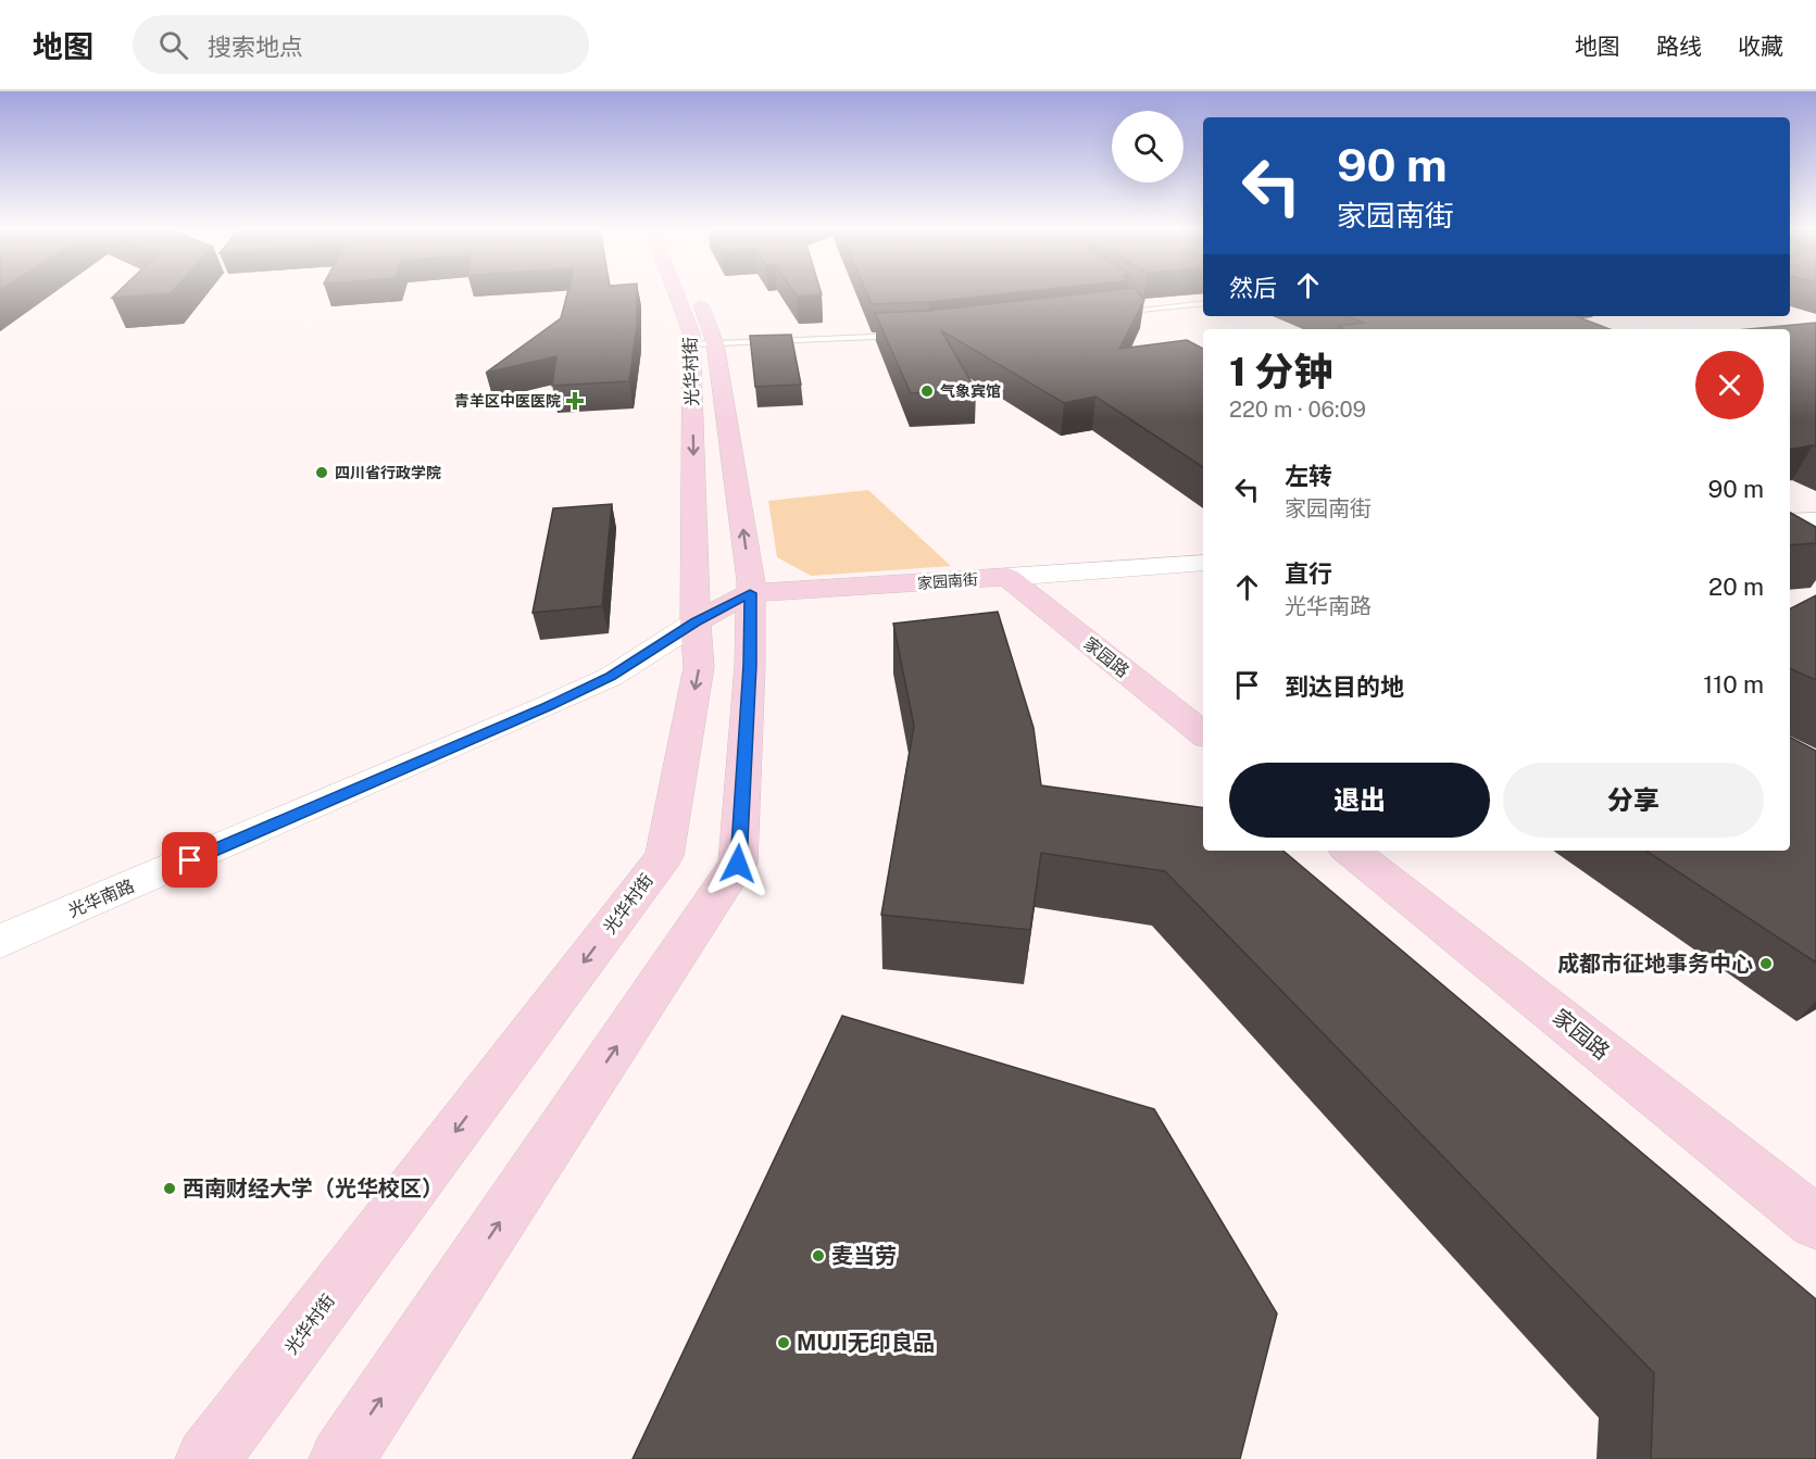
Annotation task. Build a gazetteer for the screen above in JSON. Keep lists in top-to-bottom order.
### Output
{
  "streets": {
    "main road": ["光华村街", "家园南街", "家园路"],
    "street": ["光华南路"]
  },
  "crossings": [
    ["光华村街", "家园南街"],
    ["光华村街", "光华南路"],
    ["家园南街", "家园路"],
    ["家园南街", "光华南路"]
  ],
  "places": {
    "other": [
      "气象宾馆",
      "四川省行政学院",
      "成都市征地事务中心",
      "西南财经大学（光华校区）",
      "麦当劳",
      "MUJI无印良品"
    ],
    "health": ["青羊区中医医院"]
  },
  "page": {
    "header": "地图",
    "search": "搜索地点",
    "nav": ["地图", "路线", "收藏"],
    "turn": ["90 m", "家园南街"],
    "then": "然后",
    "heading": ["1 分钟", "220 m · 06:09"],
    "list": [
      {
        "name": "左转",
        "note": "家园南街",
        "value": "90 m"
      },
      {
        "name": "直行",
        "note": "光华南路",
        "value": "20 m"
      },
      {
        "name": "到达目的地",
        "value": "110 m"
      }
    ],
    "buttons": ["退出", "分享"]
  }
}
